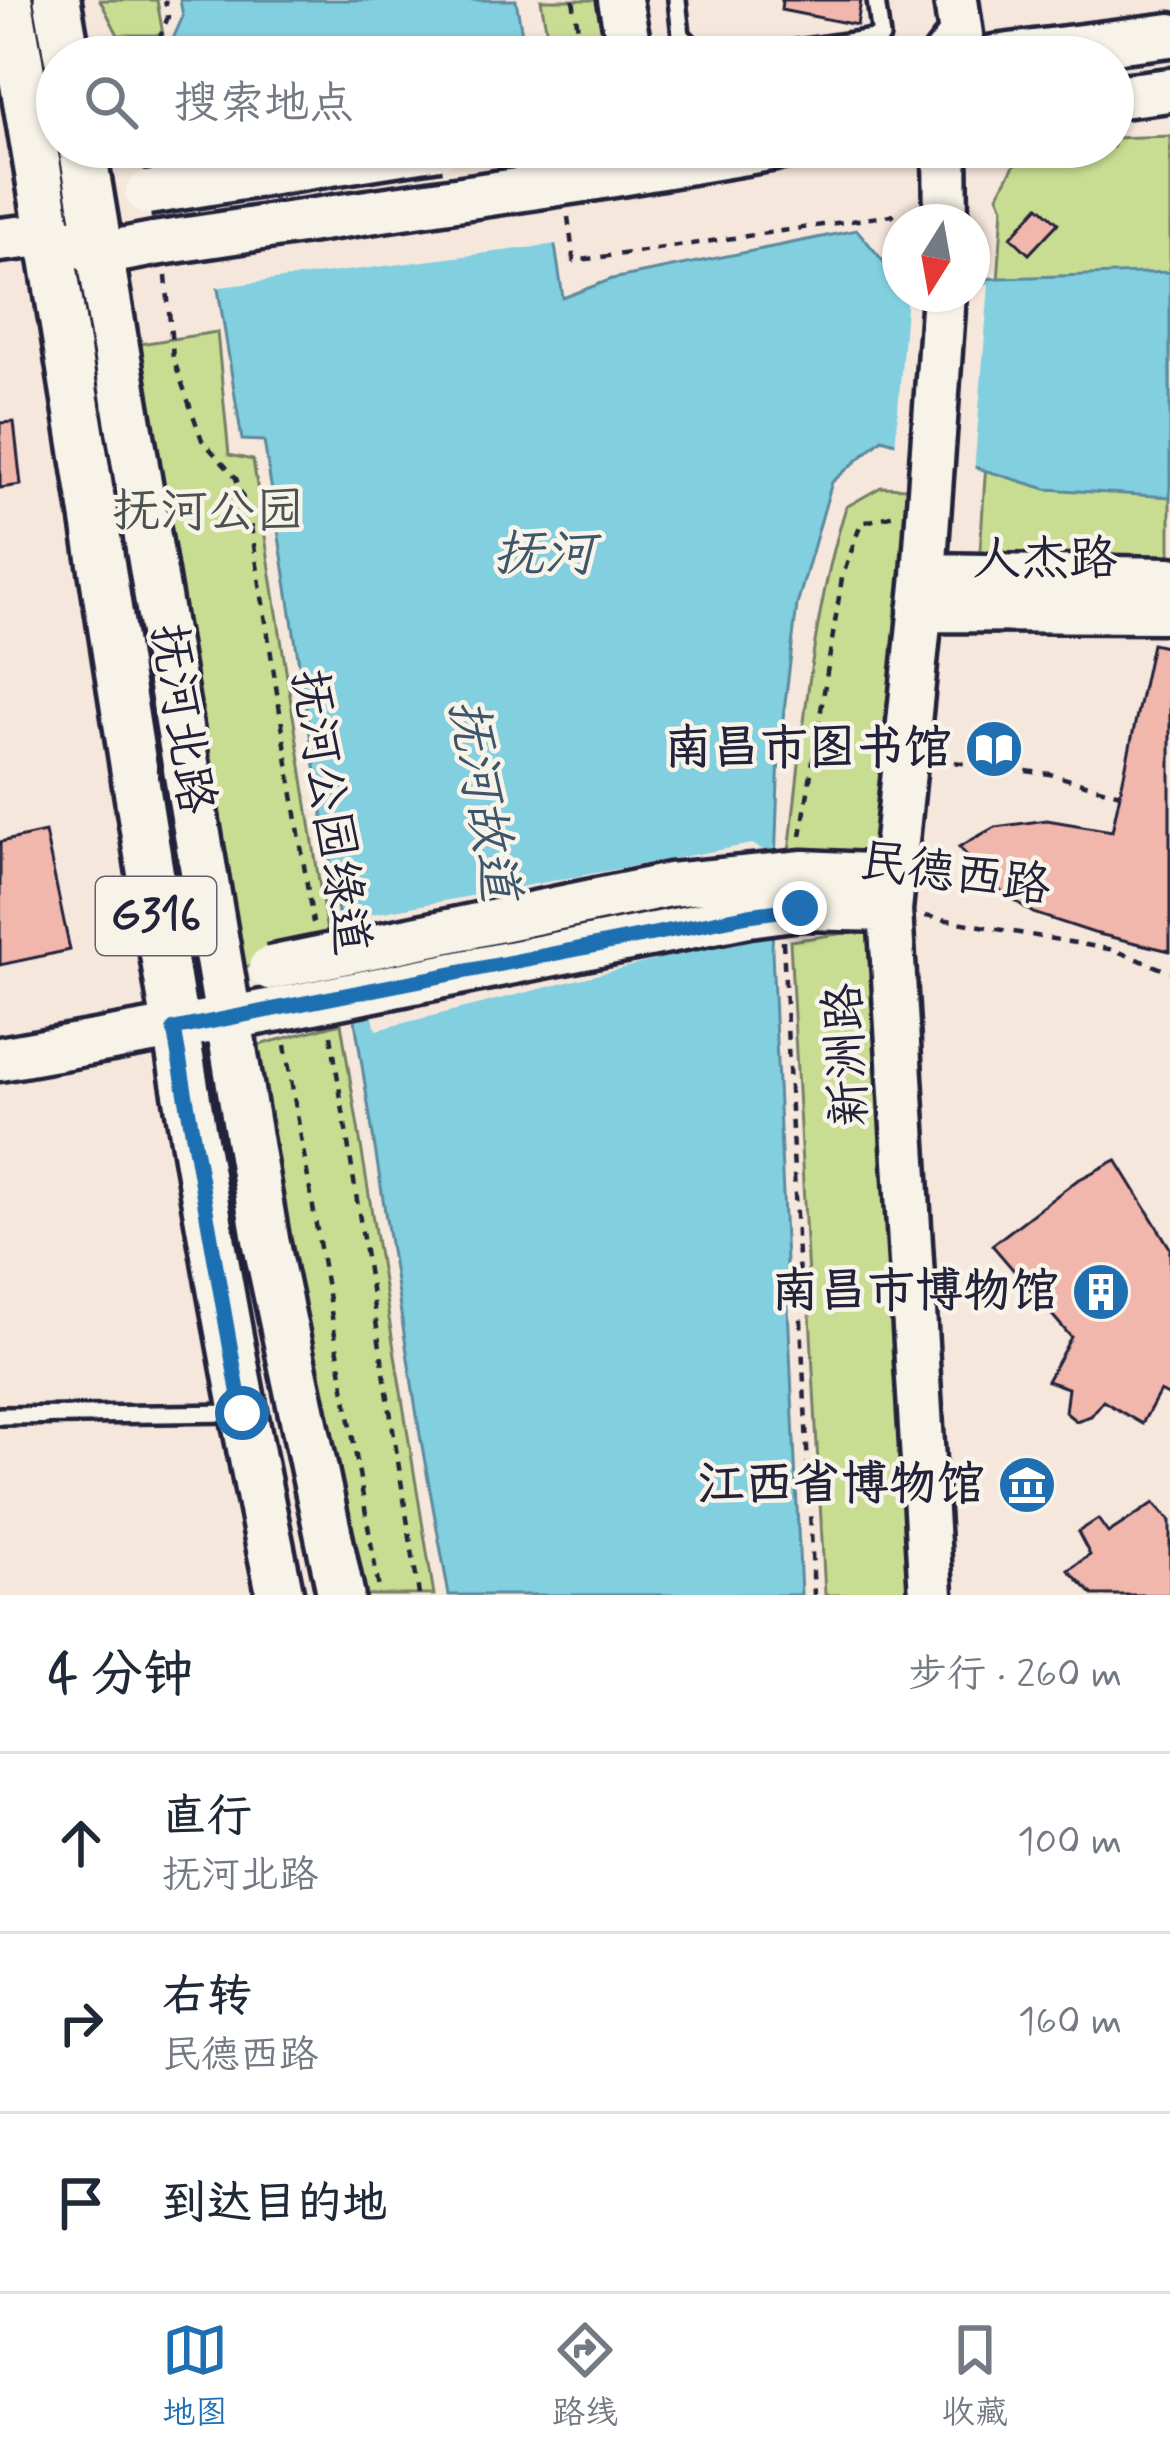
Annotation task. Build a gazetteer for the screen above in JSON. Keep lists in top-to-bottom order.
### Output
{
  "streets": {
    "main road": [
      "人杰路",
      "抚河北路",
      "民德西路",
      "G316",
      "新洲路"
    ],
    "path": ["抚河公园绿道"]
  },
  "crossings": [
    ["人杰路", "新洲路"],
    ["抚河北路", "民德西路"],
    ["民德西路", "新洲路"]
  ],
  "water": ["抚河", "抚河故道"],
  "parks": ["抚河公园"],
  "places": {
    "library": ["南昌市图书馆"],
    "building": ["南昌市博物馆"],
    "museum": ["江西省博物馆"]
  },
  "north": "bottom",
  "page": {
    "search": "搜索地点",
    "heading": ["4 分钟", "步行 · 260 m"],
    "list": [
      ["直行", "抚河北路", "100 m"],
      ["右转", "民德西路", "160 m"],
      "到达目的地"
    ],
    "nav": ["地图", "路线", "收藏"]
  }
}
